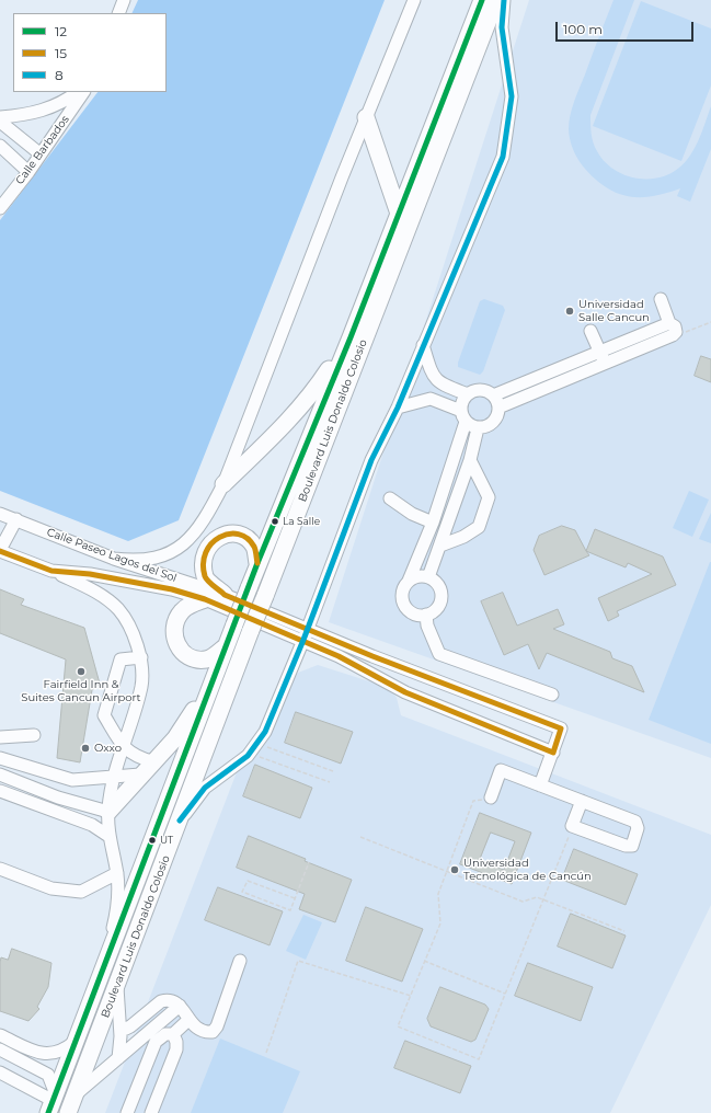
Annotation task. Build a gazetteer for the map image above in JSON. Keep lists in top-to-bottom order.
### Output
{
  "streets": {
    "main road": ["Boulevard Luis Donaldo Colosio"],
    "street": ["Calle Barbados", "Calle Paseo Lagos del Sol"]
  },
  "places": [
    "Universidad Salle Cancun",
    "La Salle",
    "Fairfield Inn & Suites Cancun Airport",
    "Oxxo",
    "UT",
    "Universidad Tecnológica de Cancún"
  ],
  "lines": ["transit line 12", "transit line 8", "transit line 15"],
  "legend": ["12", "15", "8"],
  "scale_bar": "100 m"
}
